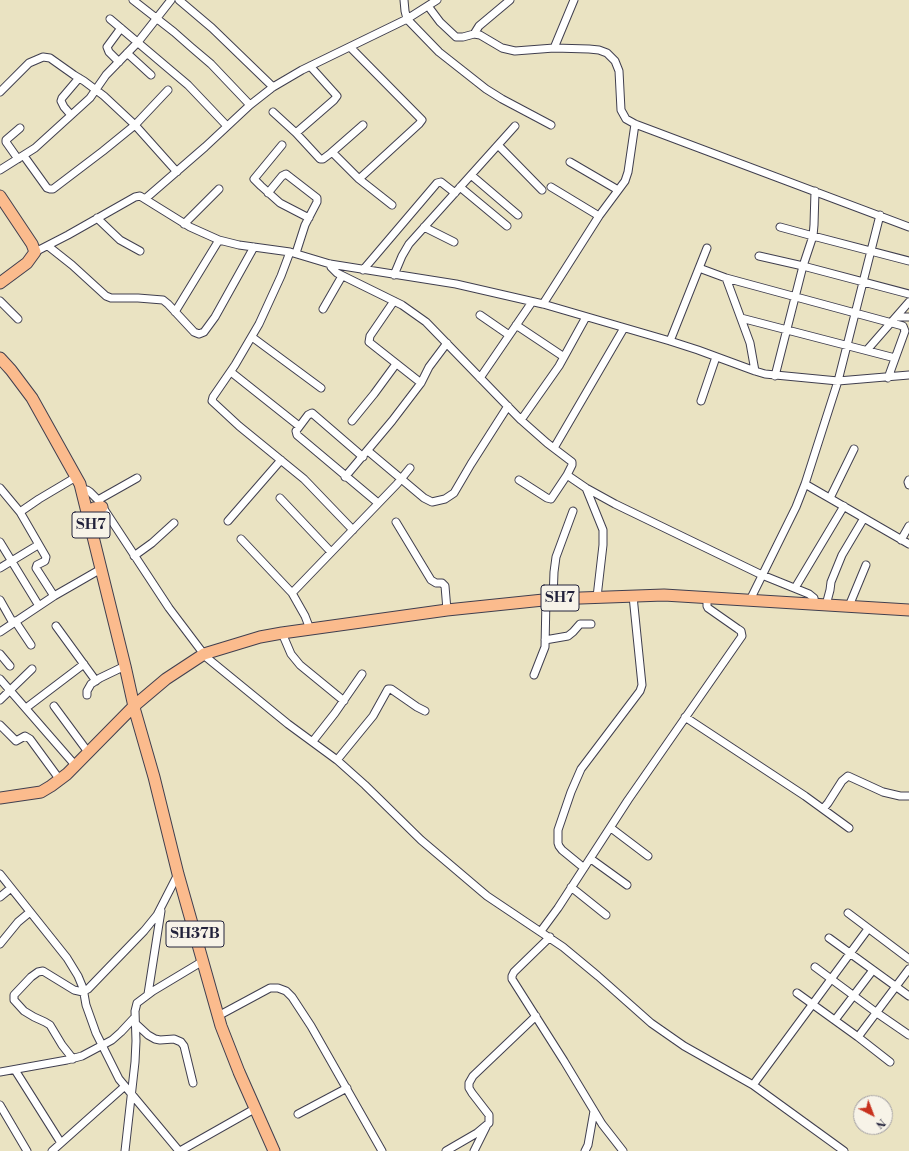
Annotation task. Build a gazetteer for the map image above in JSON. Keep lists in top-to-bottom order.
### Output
{
  "streets": {
    "main road": ["SH7", "SH37B"]
  },
  "crossings": [
    ["SH7", "SH37B"]
  ],
  "north": "bottom right"
}
